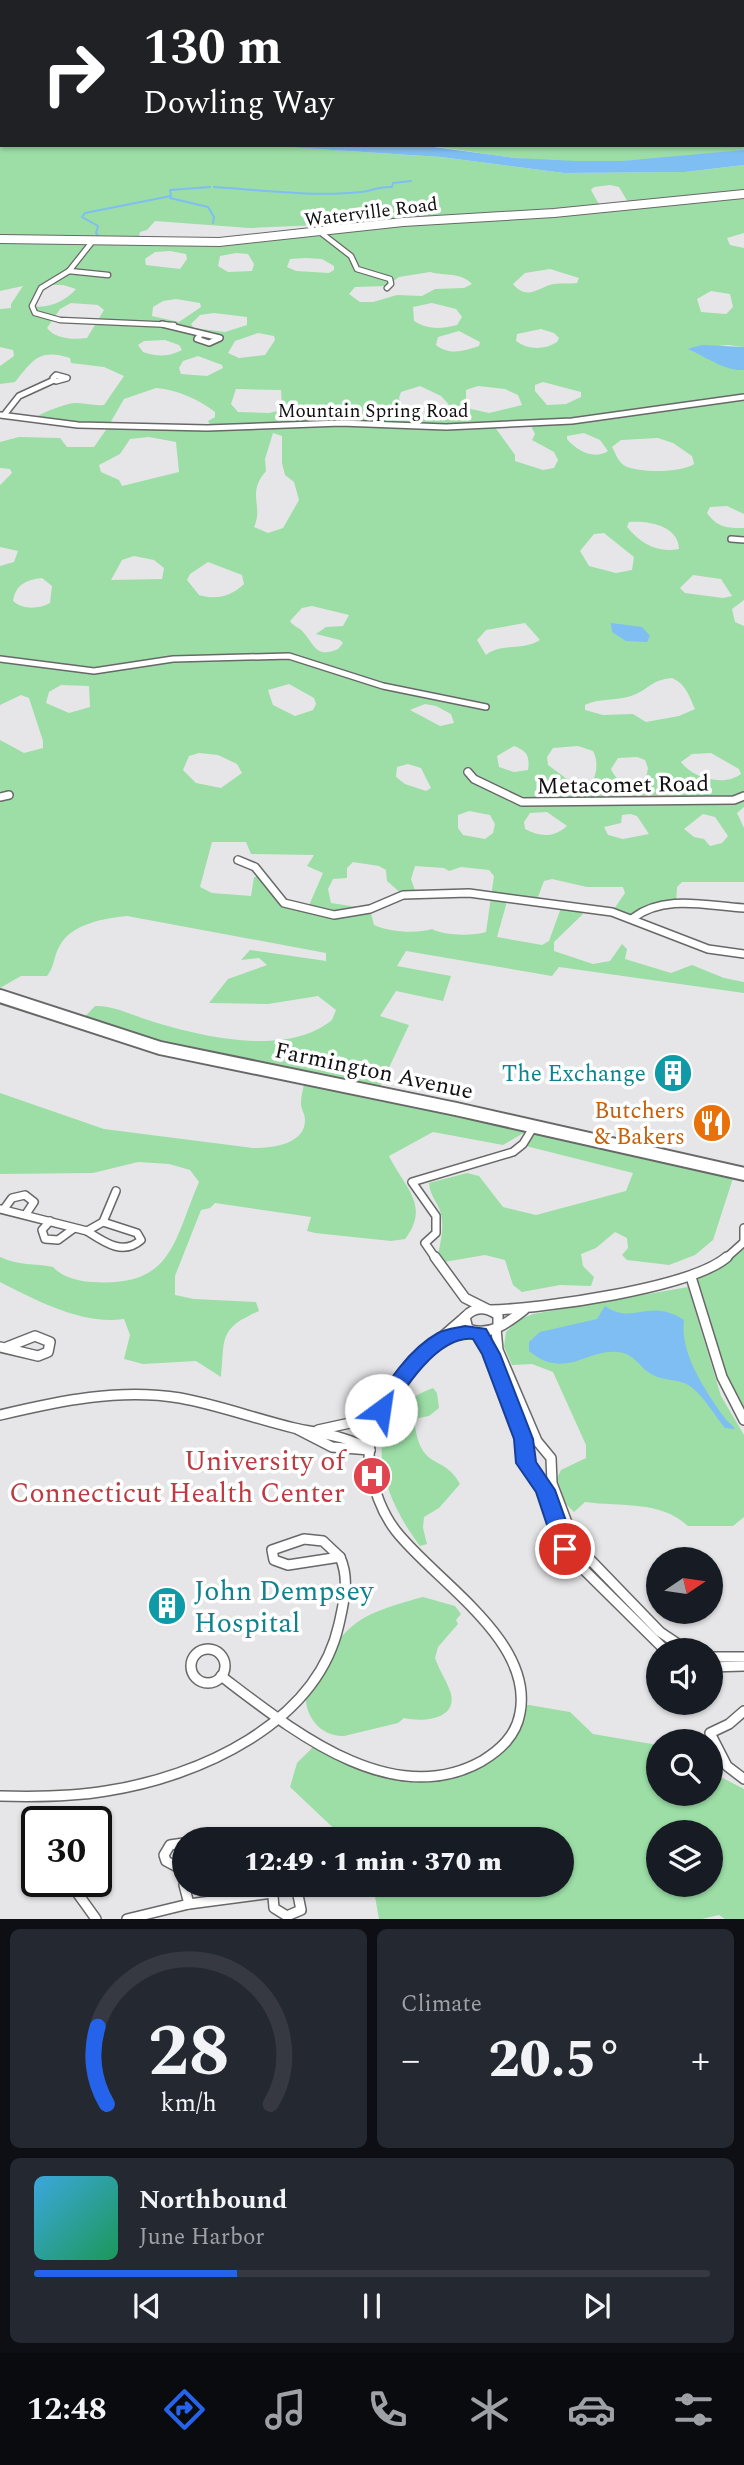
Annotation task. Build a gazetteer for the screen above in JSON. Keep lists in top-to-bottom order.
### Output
{
  "streets": {
    "main road": ["Waterville Road", "Farmington Avenue"],
    "street": ["Mountain Spring Road", "Metacomet Road"]
  },
  "places": {
    "building": ["The Exchange", "John Dempsey Hospital"],
    "restaurant": ["Butchers & Bakers"],
    "hospital": ["University of Connecticut Health Center"]
  },
  "north": "right",
  "page": {
    "turn": ["130 m", "Dowling Way"],
    "limit": "30",
    "trip": "12:49 · 1 min · 370 m",
    "tile": "Climate",
    "heat": ["−", "20.5°", "+"],
    "song": ["Northbound", "June Harbor"],
    "tabs": "12:48",
    "gauge": ["28", "km/h"]
  }
}
